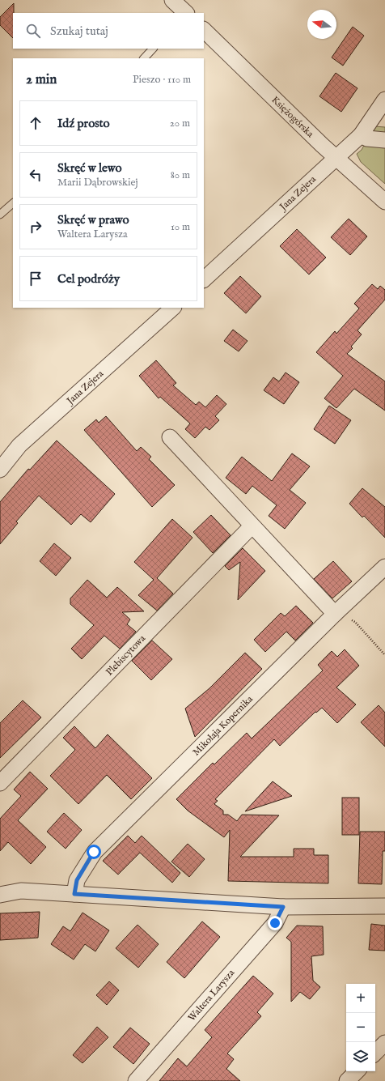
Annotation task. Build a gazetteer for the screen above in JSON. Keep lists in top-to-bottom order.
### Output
{
  "streets": {
    "street": [
      "Księżogórska",
      "Jana Zejera",
      "Plebiscytowa",
      "Mikołaja Kopernika",
      "Waltera Larysza"
    ]
  },
  "crossings": [
    ["Księżogórska", "Jana Zejera"]
  ],
  "north": "left",
  "page": {
    "search": "Szukaj tutaj",
    "heading": ["2 min", "Pieszo · 110 m"],
    "list": [
      ["Idź prosto", "20 m"],
      ["Skręć w lewo", "Marii Dąbrowskiej", "80 m"],
      ["Skręć w prawo", "Waltera Larysza", "10 m"],
      "Cel podróży"
    ],
    "map_buttons": ["+", "−"]
  }
}
